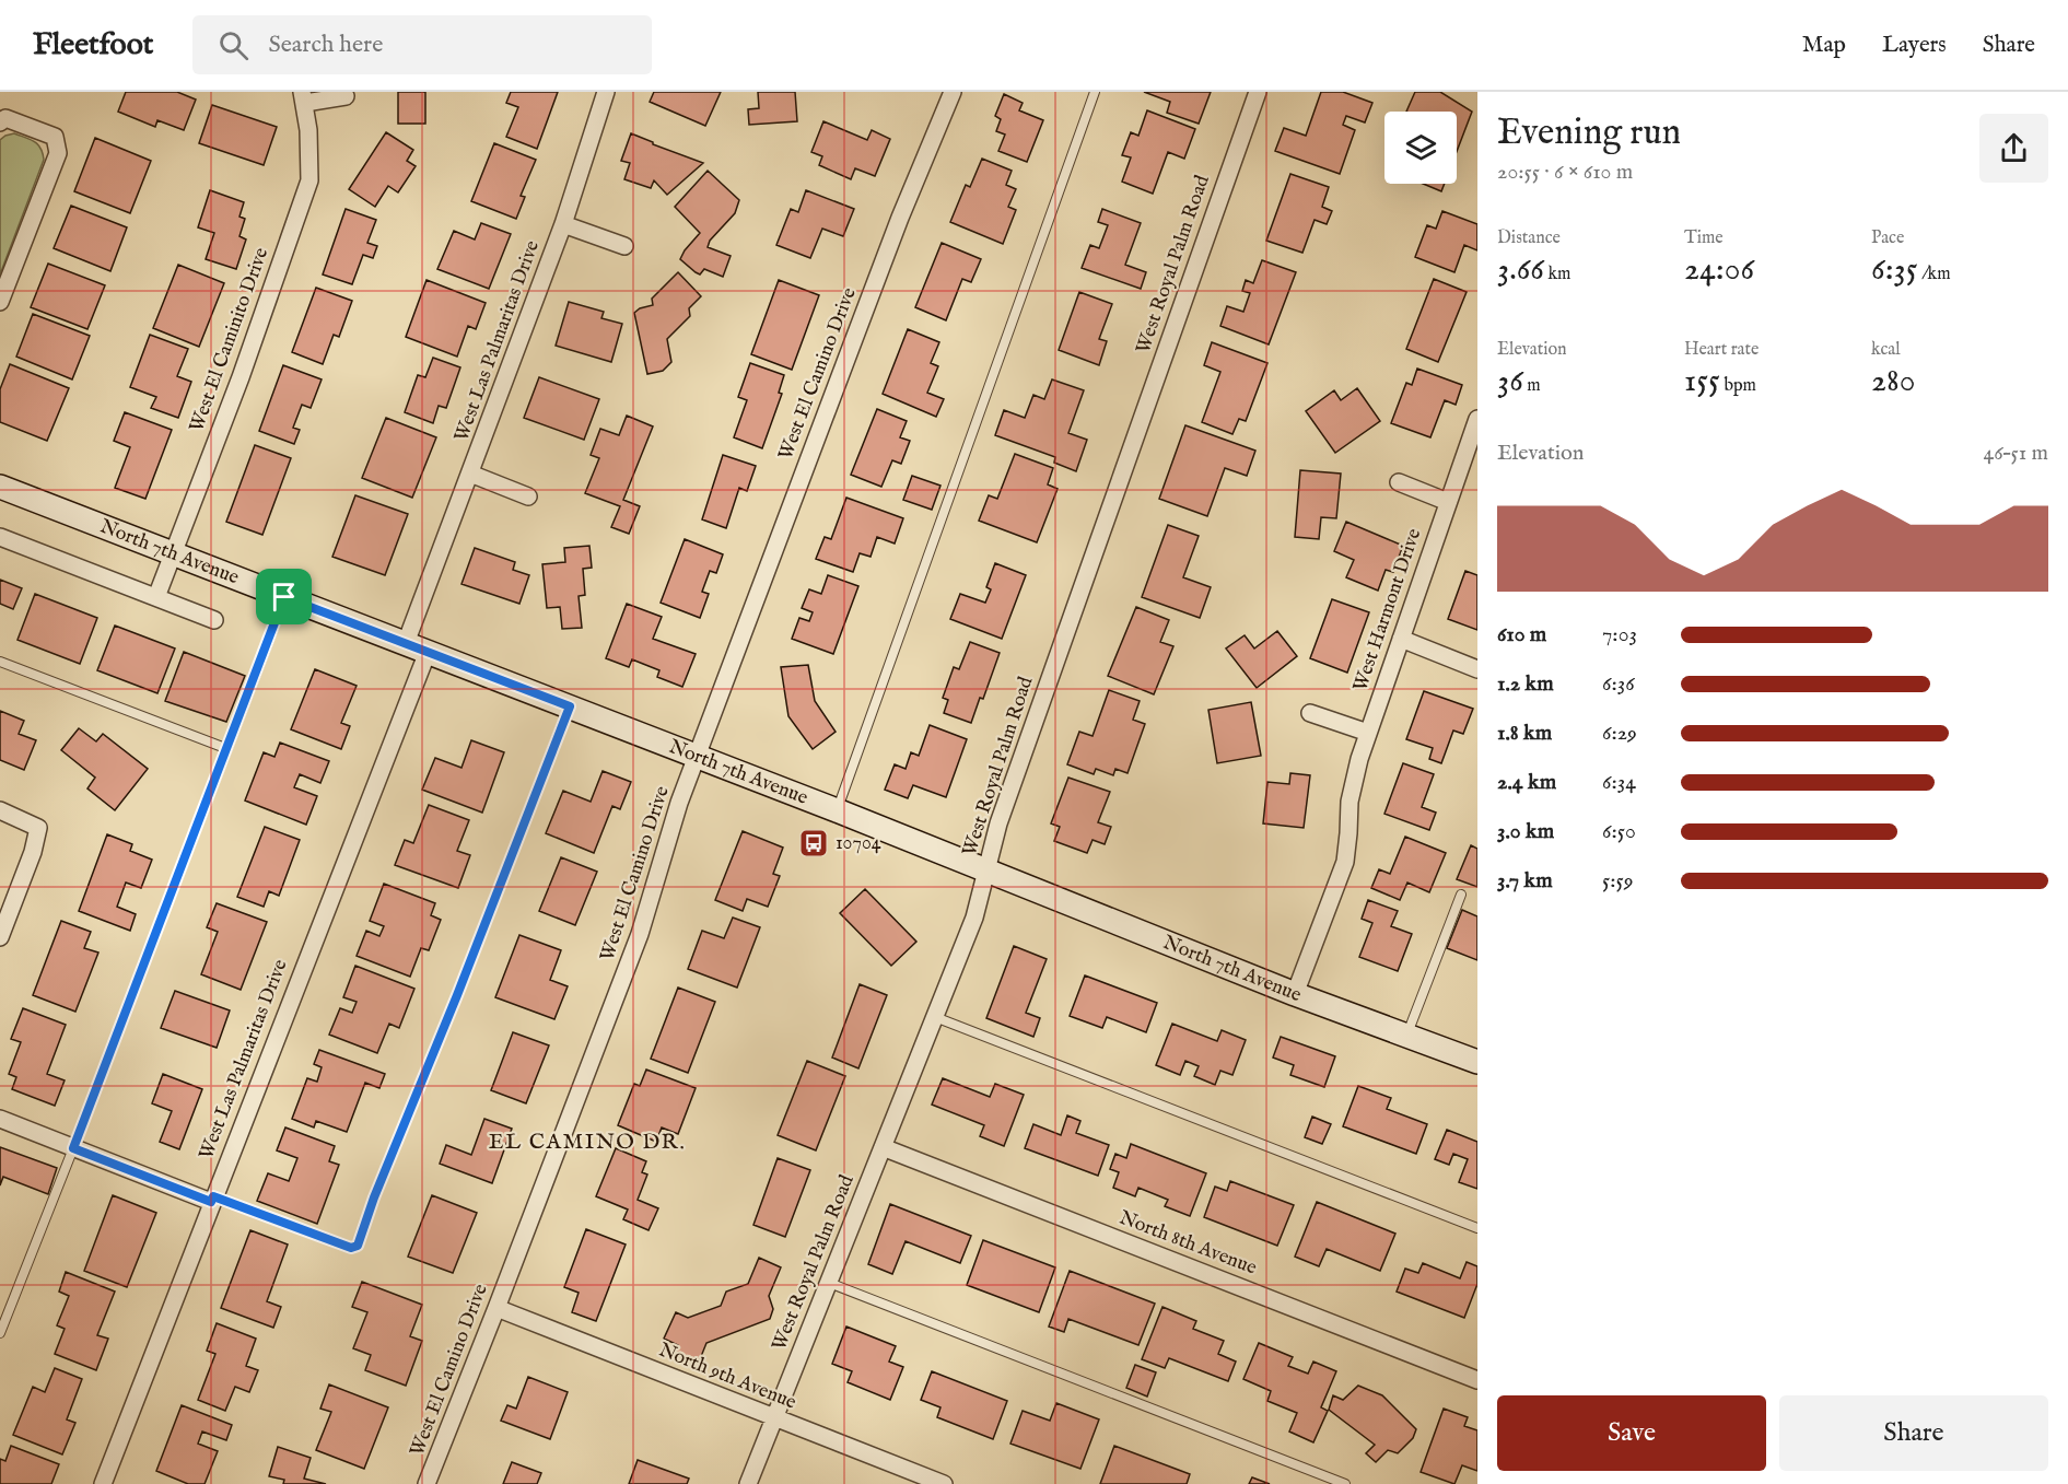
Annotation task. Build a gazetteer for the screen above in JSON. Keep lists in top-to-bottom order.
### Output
{
  "streets": {
    "main road": ["North 7th Avenue"],
    "street": [
      "West Royal Palm Road",
      "West El Caminito Drive",
      "West Las Palmaritas Drive",
      "West El Camino Drive",
      "West Harmont Drive",
      "North 8th Avenue",
      "North 9th Avenue"
    ]
  },
  "crossings": [
    ["West Royal Palm Road", "North 7th Avenue"],
    ["West Royal Palm Road", "North 8th Avenue"],
    ["West Royal Palm Road", "North 9th Avenue"],
    ["West El Caminito Drive", "North 7th Avenue"],
    ["West Las Palmaritas Drive", "North 7th Avenue"],
    ["West El Camino Drive", "North 7th Avenue"],
    ["West El Camino Drive", "North 9th Avenue"],
    ["North 7th Avenue", "West Harmont Drive"]
  ],
  "districts": ["EL CAMINO DR."],
  "places": {
    "bus stop": ["10704"]
  },
  "page": {
    "header": "Fleetfoot",
    "search": "Search here",
    "nav": ["Map", "Layers", "Share"],
    "heading": ["Evening run", "20:55 · 6 × 610 m"],
    "stats": [
      ["Distance", "3.66 km"],
      ["Time", "24:06"],
      ["Pace", "6:35 /km"],
      ["Elevation", "36 m"],
      ["Heart rate", "155 bpm"],
      ["kcal", "280"]
    ],
    "chart": ["Elevation", "46–51 m"],
    "list": [
      {
        "name": "610 m",
        "note": "7:03"
      },
      {
        "name": "1.2 km",
        "note": "6:36"
      },
      {
        "name": "1.8 km",
        "note": "6:29"
      },
      {
        "name": "2.4 km",
        "note": "6:34"
      },
      {
        "name": "3.0 km",
        "note": "6:50"
      },
      {
        "name": "3.7 km",
        "note": "5:59"
      }
    ],
    "buttons": ["Save", "Share"]
  }
}
